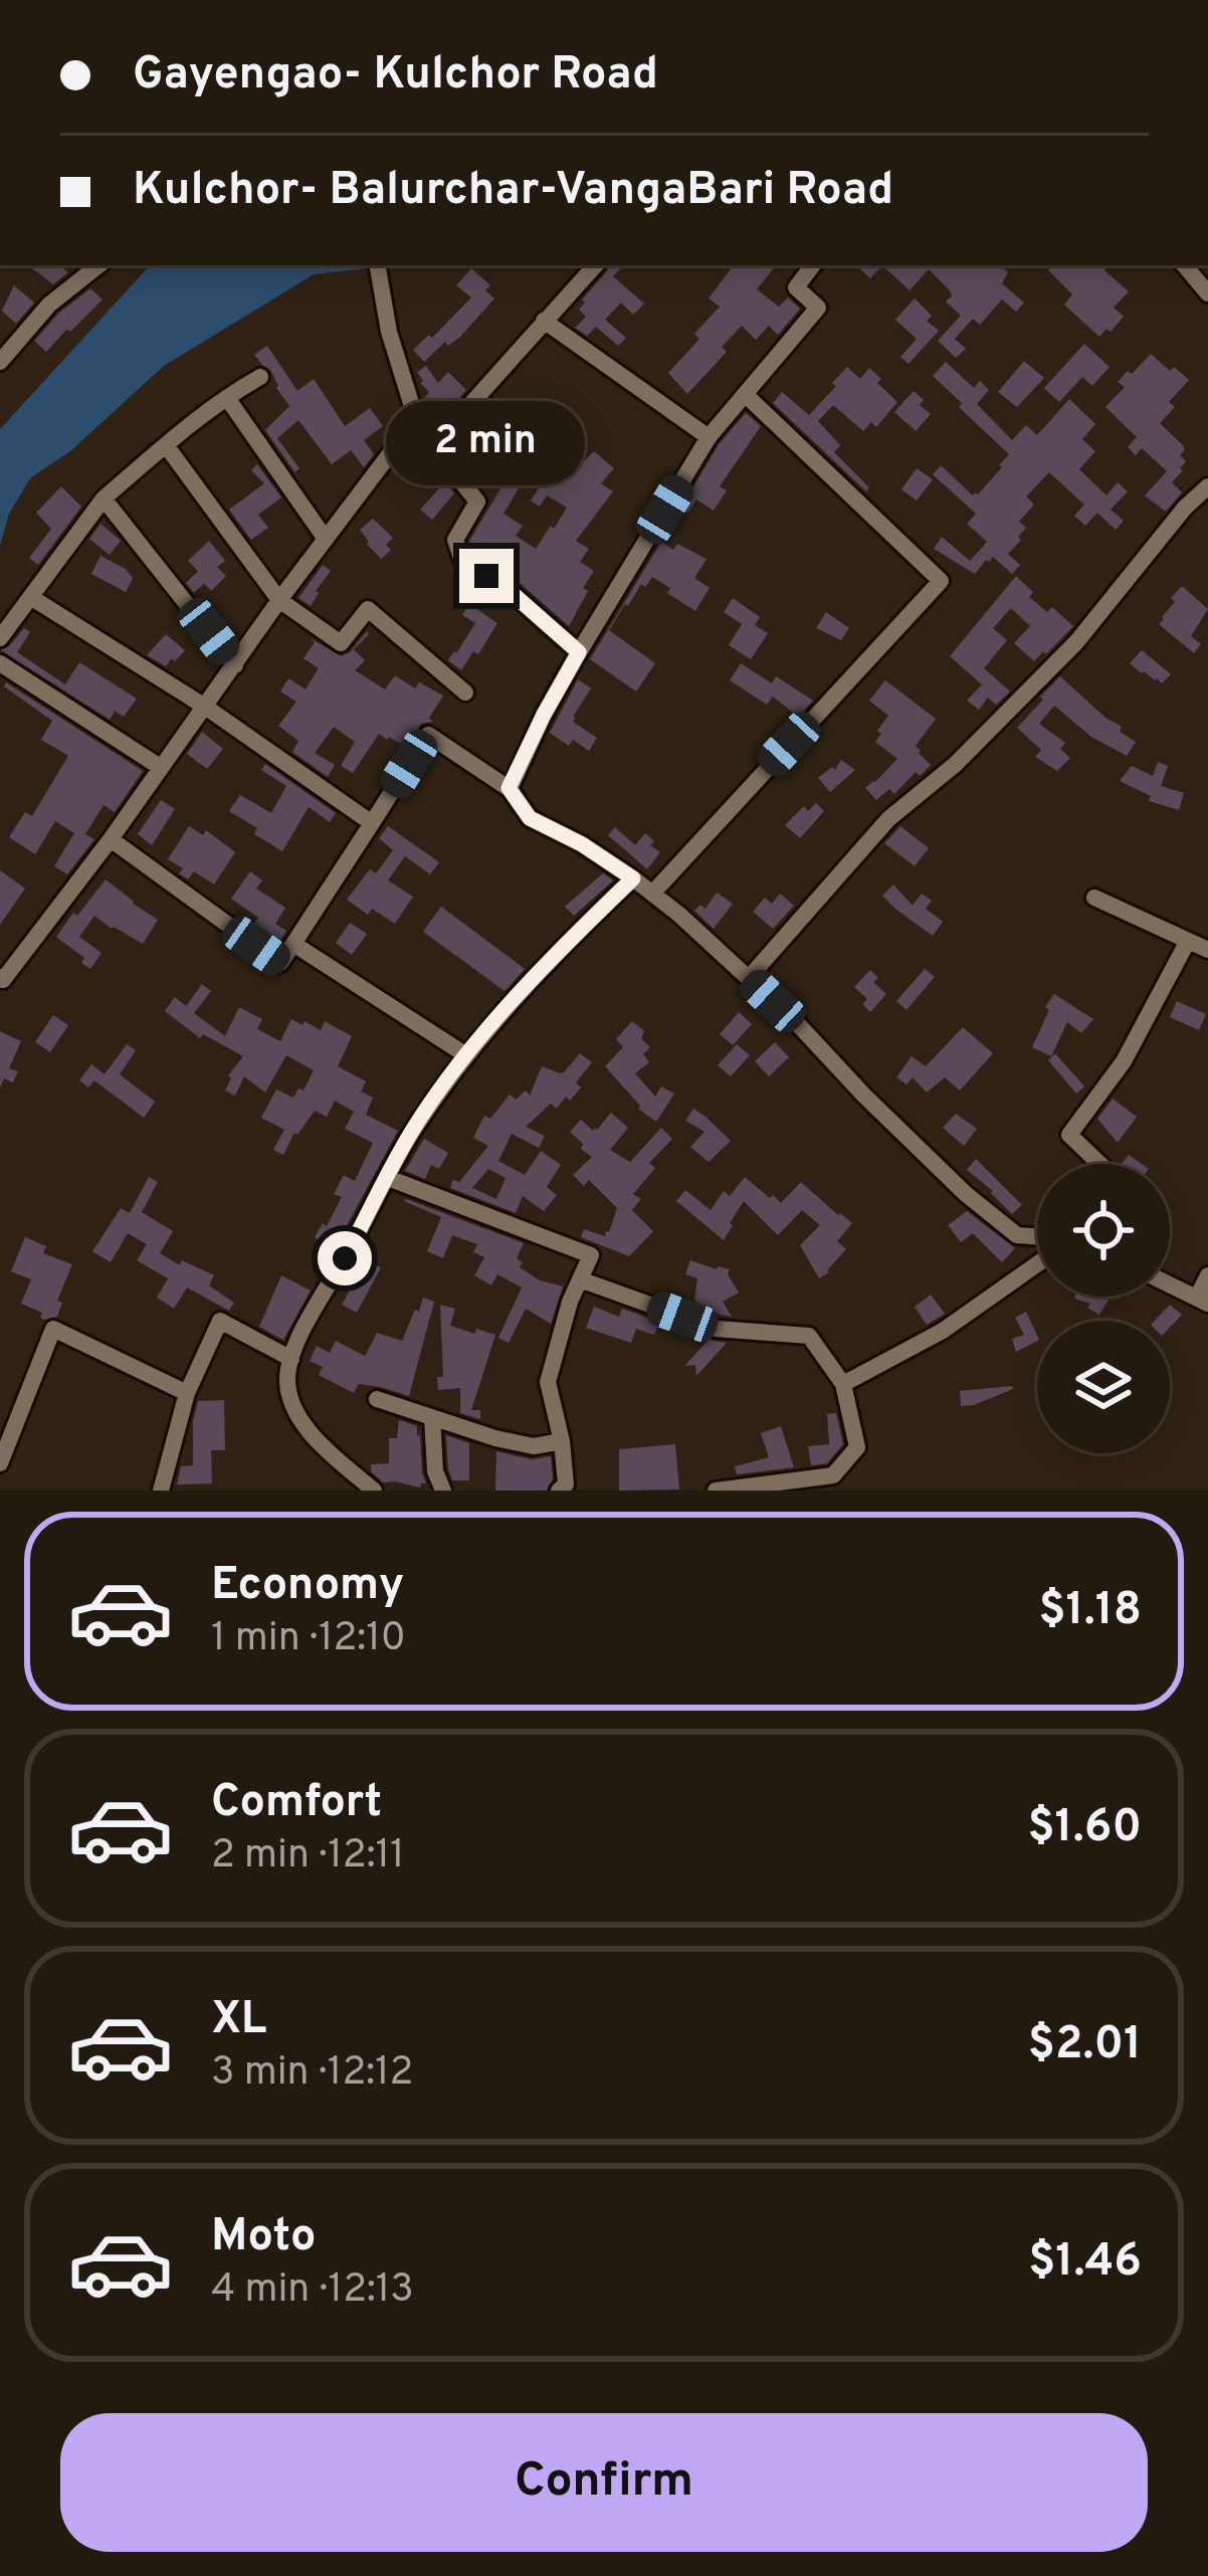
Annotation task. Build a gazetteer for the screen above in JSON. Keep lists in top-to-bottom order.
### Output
{
  "page": {
    "banner": ["Gayengao- Kulchor Road", "Kulchor- Balurchar-VangaBari Road"],
    "bubble": "2 min",
    "list": [
      {
        "name": "Economy",
        "note": "1 min · 12:10",
        "value": "$1.18"
      },
      {
        "name": "Comfort",
        "note": "2 min · 12:11",
        "value": "$1.60"
      },
      {
        "name": "XL",
        "note": "3 min · 12:12",
        "value": "$2.01"
      },
      {
        "name": "Moto",
        "note": "4 min · 12:13",
        "value": "$1.46"
      }
    ],
    "buttons": "Confirm"
  }
}
